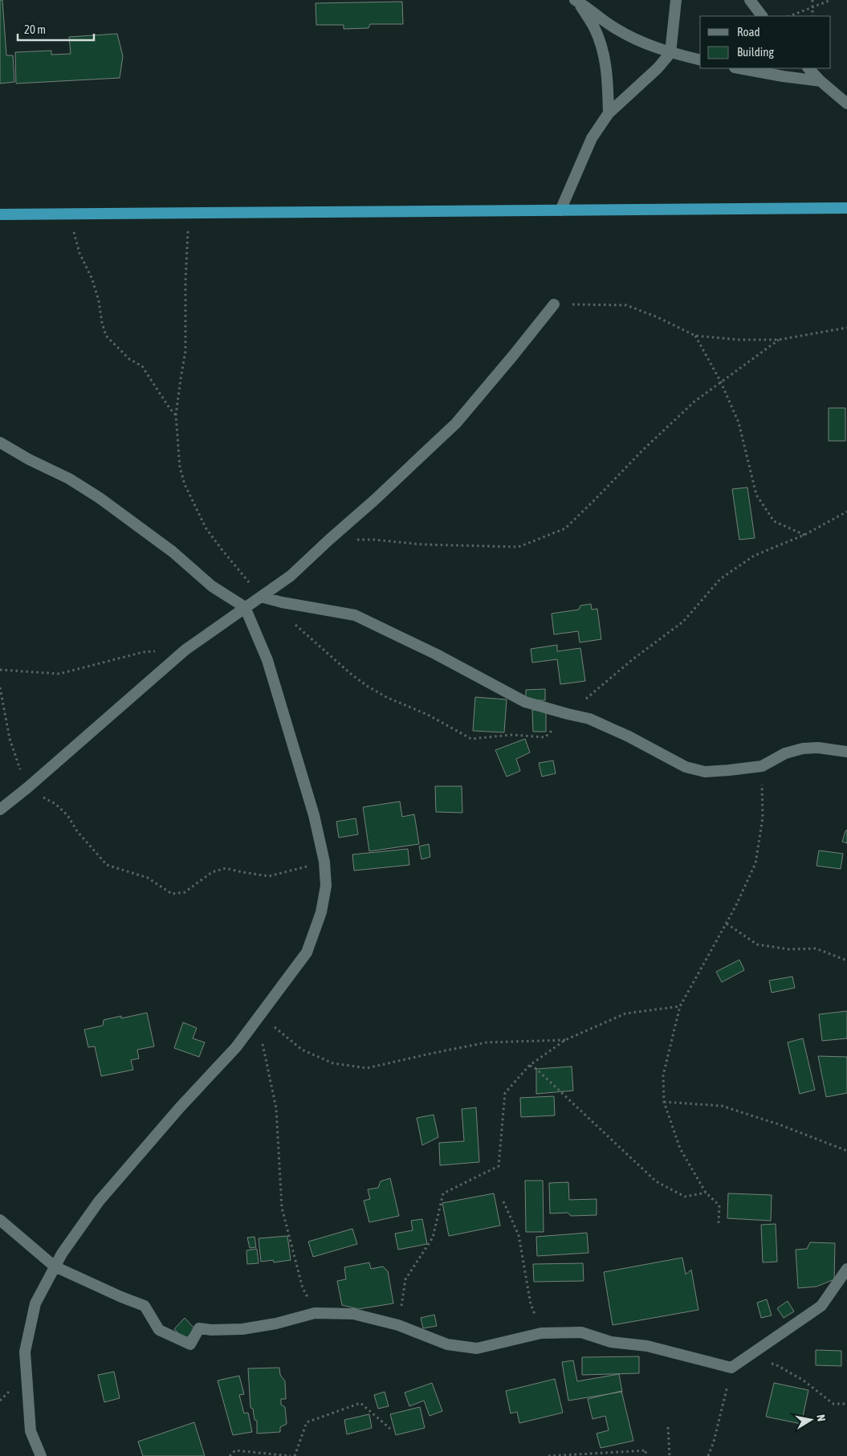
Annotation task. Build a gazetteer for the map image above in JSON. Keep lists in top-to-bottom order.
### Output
{
  "legend": ["Road", "Building"],
  "scale_bar": "20 m",
  "north": "right"
}
